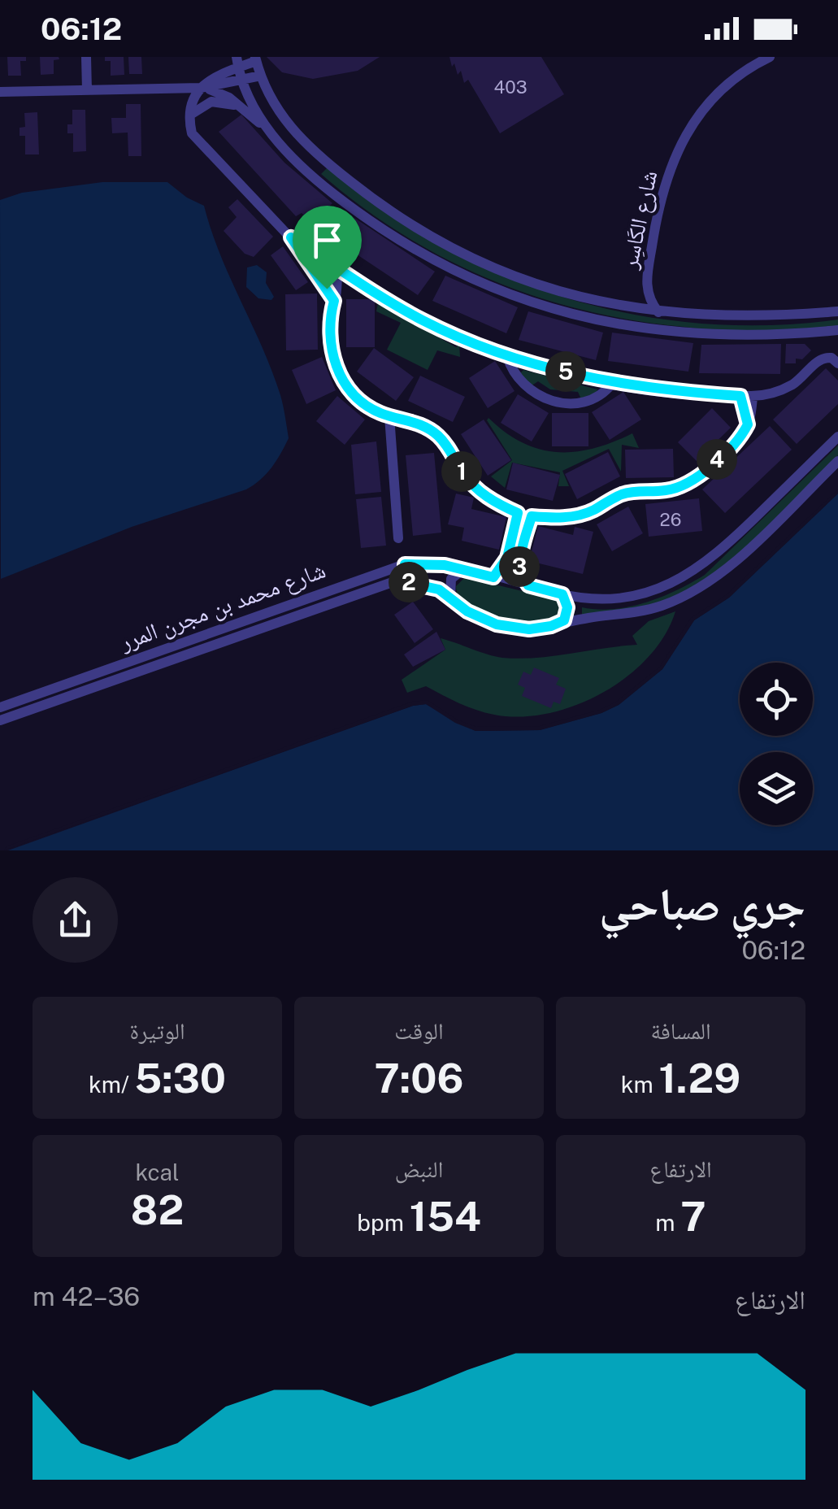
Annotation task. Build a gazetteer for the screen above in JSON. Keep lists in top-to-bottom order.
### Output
{
  "streets": {
    "street": ["شارع الكَاسِر", "شارع محمد بن مجرن المرر"]
  },
  "house_numbers": ["403", "26"],
  "page": {
    "status": "06:12",
    "pins": [
      "5",
      "4",
      "1",
      "3",
      "2"
    ],
    "heading": ["جري صباحي", "06:12"],
    "stats": [
      ["المسافة", "1.29 km"],
      ["الوقت", "7:06"],
      ["الوتيرة", "5:30 /km"],
      ["الارتفاع", "7 m"],
      ["النبض", "154 bpm"],
      ["kcal", "82"]
    ],
    "chart": ["الارتفاع", "36–42 m"]
  }
}
